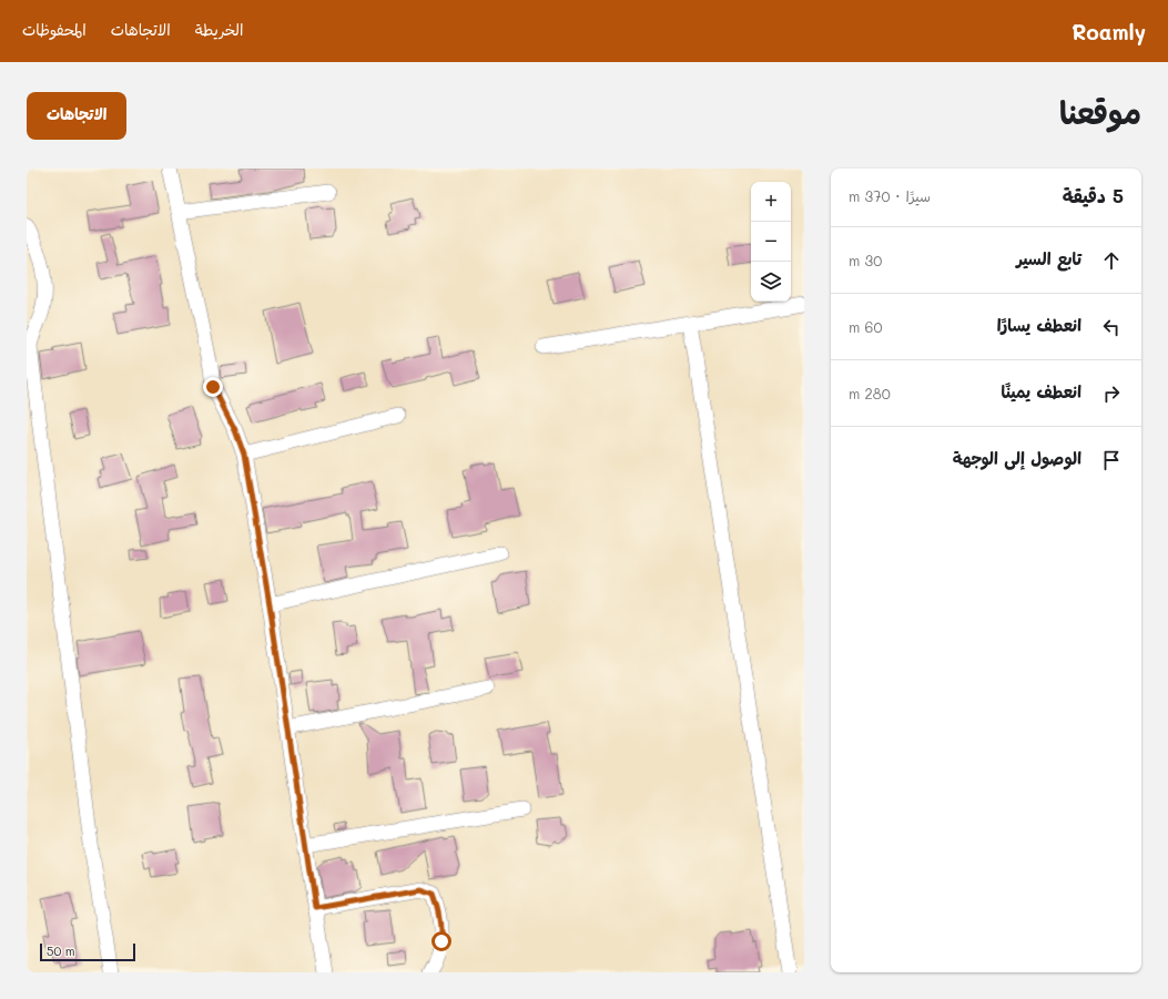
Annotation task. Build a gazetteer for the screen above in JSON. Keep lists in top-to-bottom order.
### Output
{
  "scale_bar": "50 m",
  "page": {
    "header": "Roamly",
    "nav": ["الخريطة", "الاتجاهات", "المحفوظات"],
    "title": "موقعنا",
    "buttons": "الاتجاهات",
    "heading": ["5 دقيقة", "سيرًا · 370 m"],
    "map_buttons": ["+", "−"],
    "list": [
      ["تابع السير", "30 m"],
      ["انعطف يسارًا", "60 m"],
      ["انعطف يمينًا", "280 m"],
      "الوصول إلى الوجهة"
    ],
    "scale": "50 m"
  }
}
